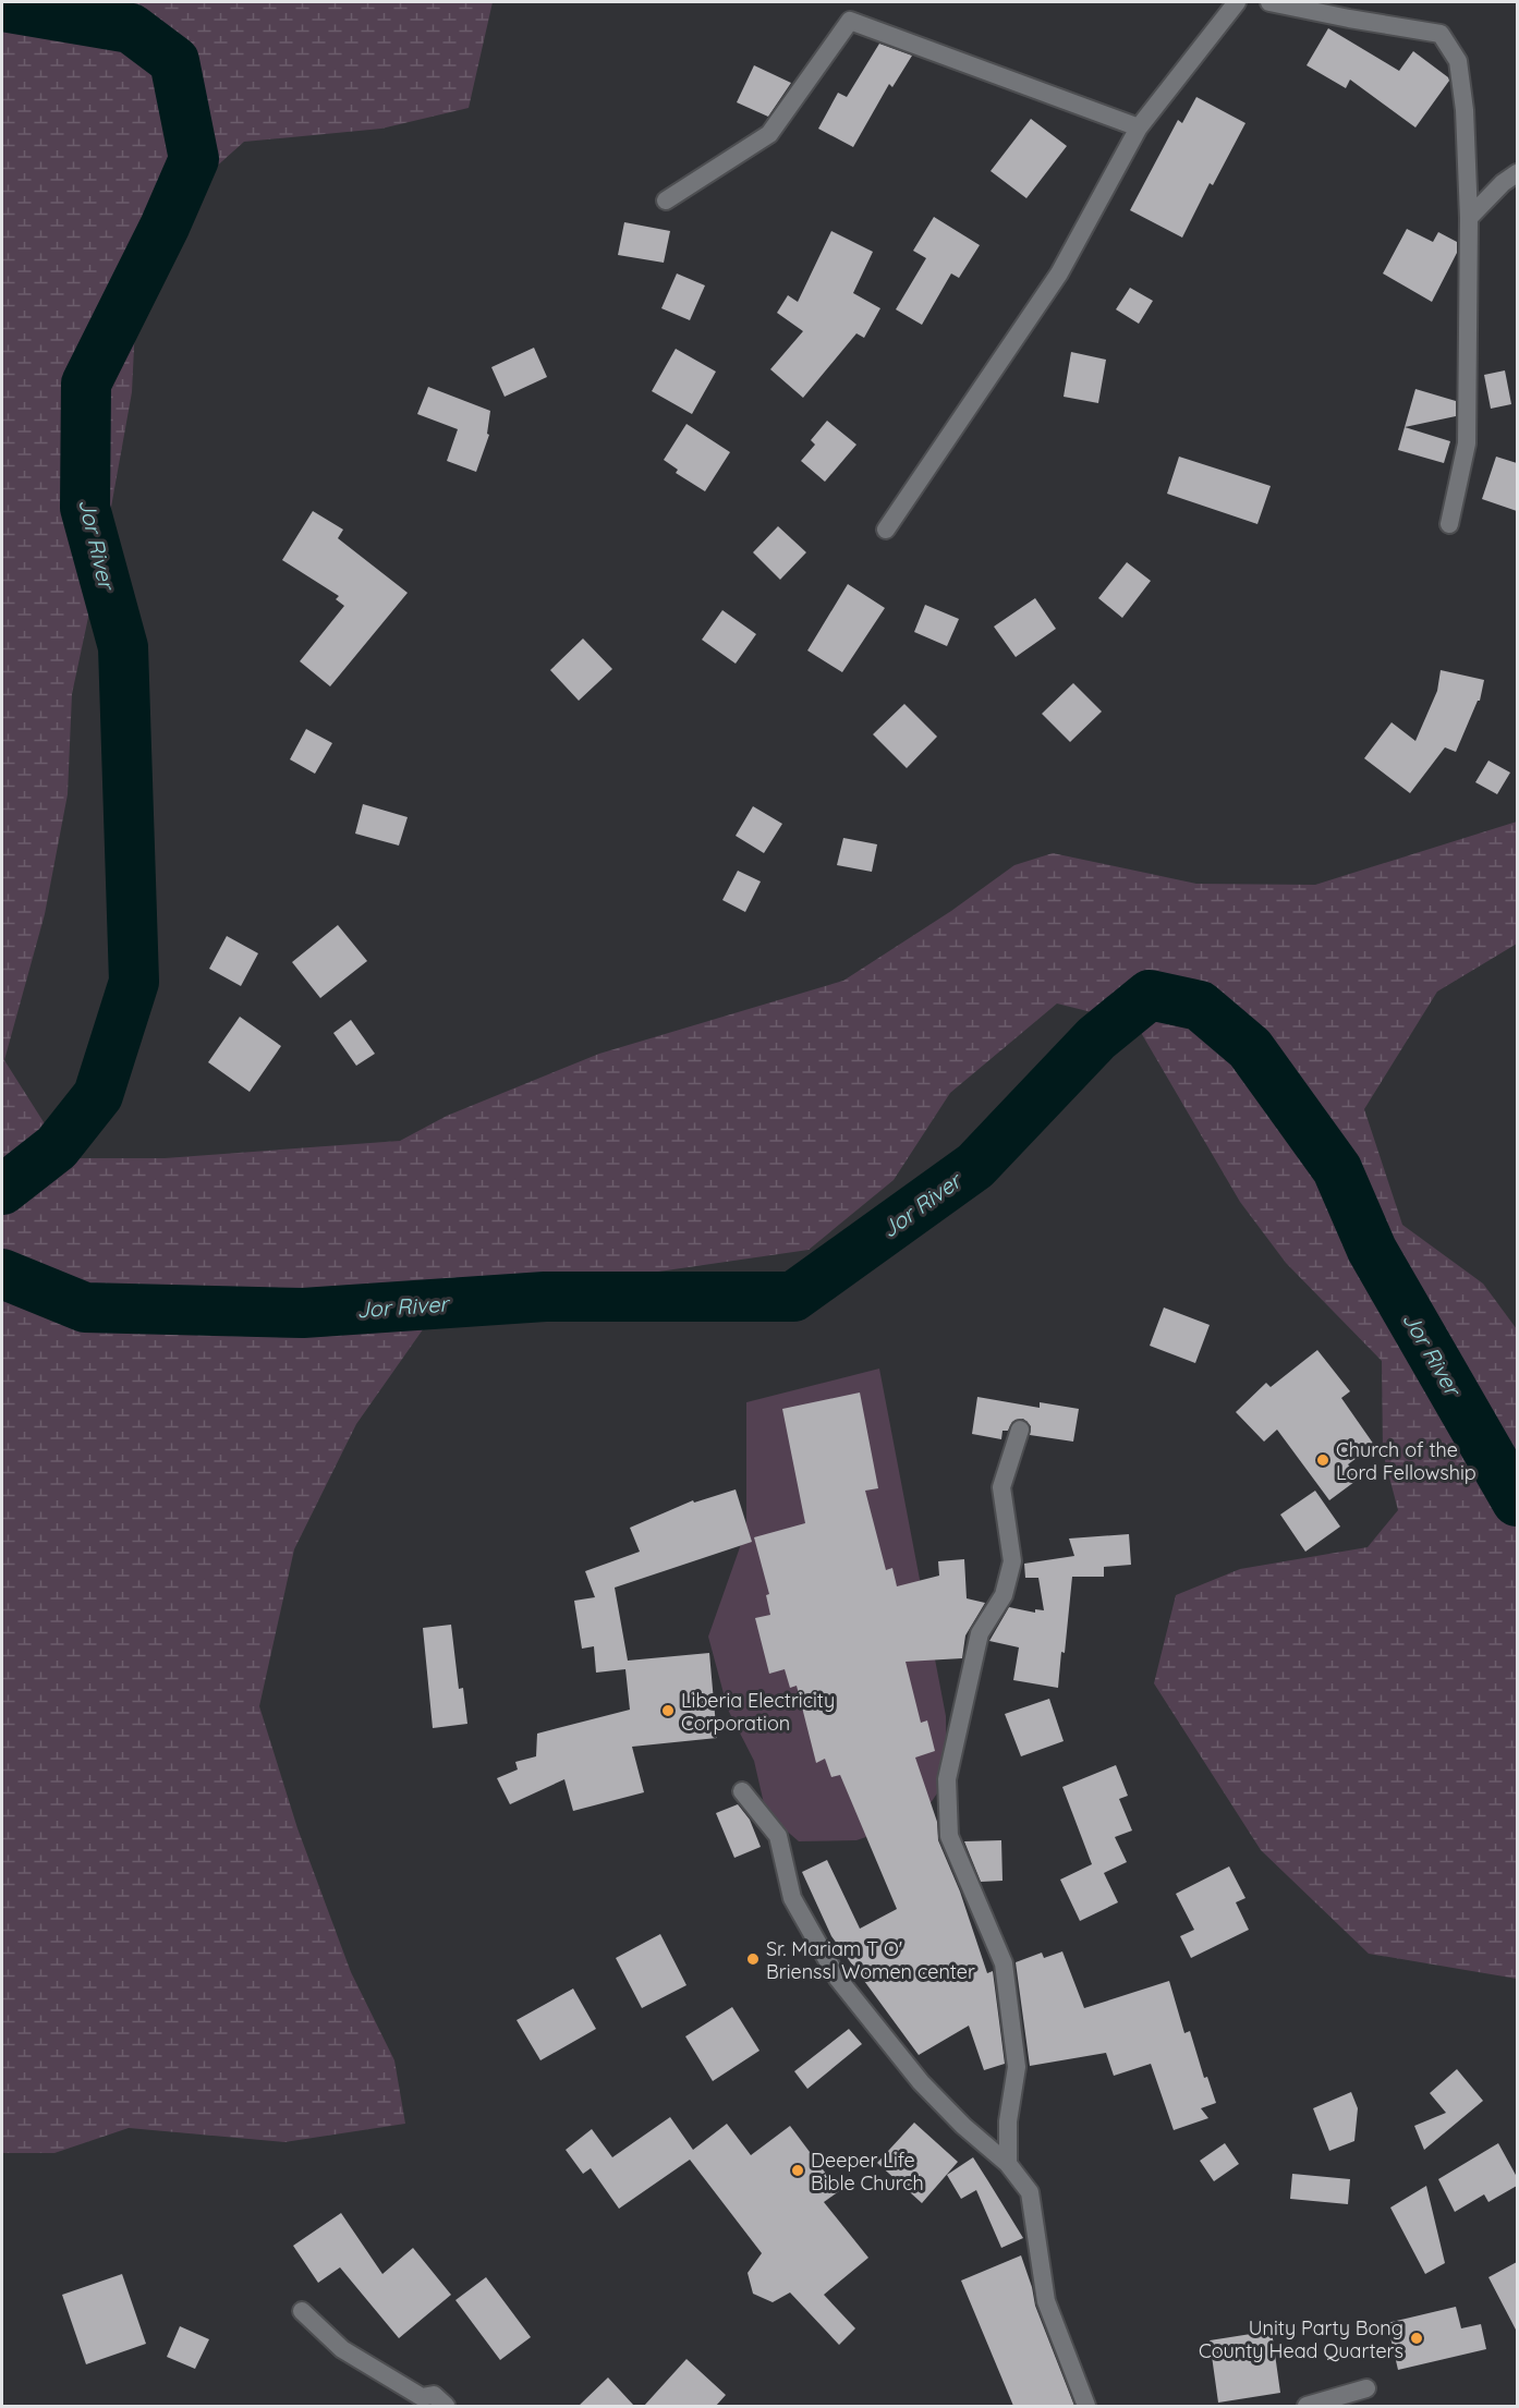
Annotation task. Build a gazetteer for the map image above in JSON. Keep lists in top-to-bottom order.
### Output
{
  "water": ["Jor River"],
  "places": [
    "Church of the Lord Fellowship",
    "Liberia Electricity Corporation",
    "Sr. Mariam T O' Brienssl Women center",
    "Deeper Life Bible Church",
    "Unity Party Bong County Head Quarters"
  ]
}
